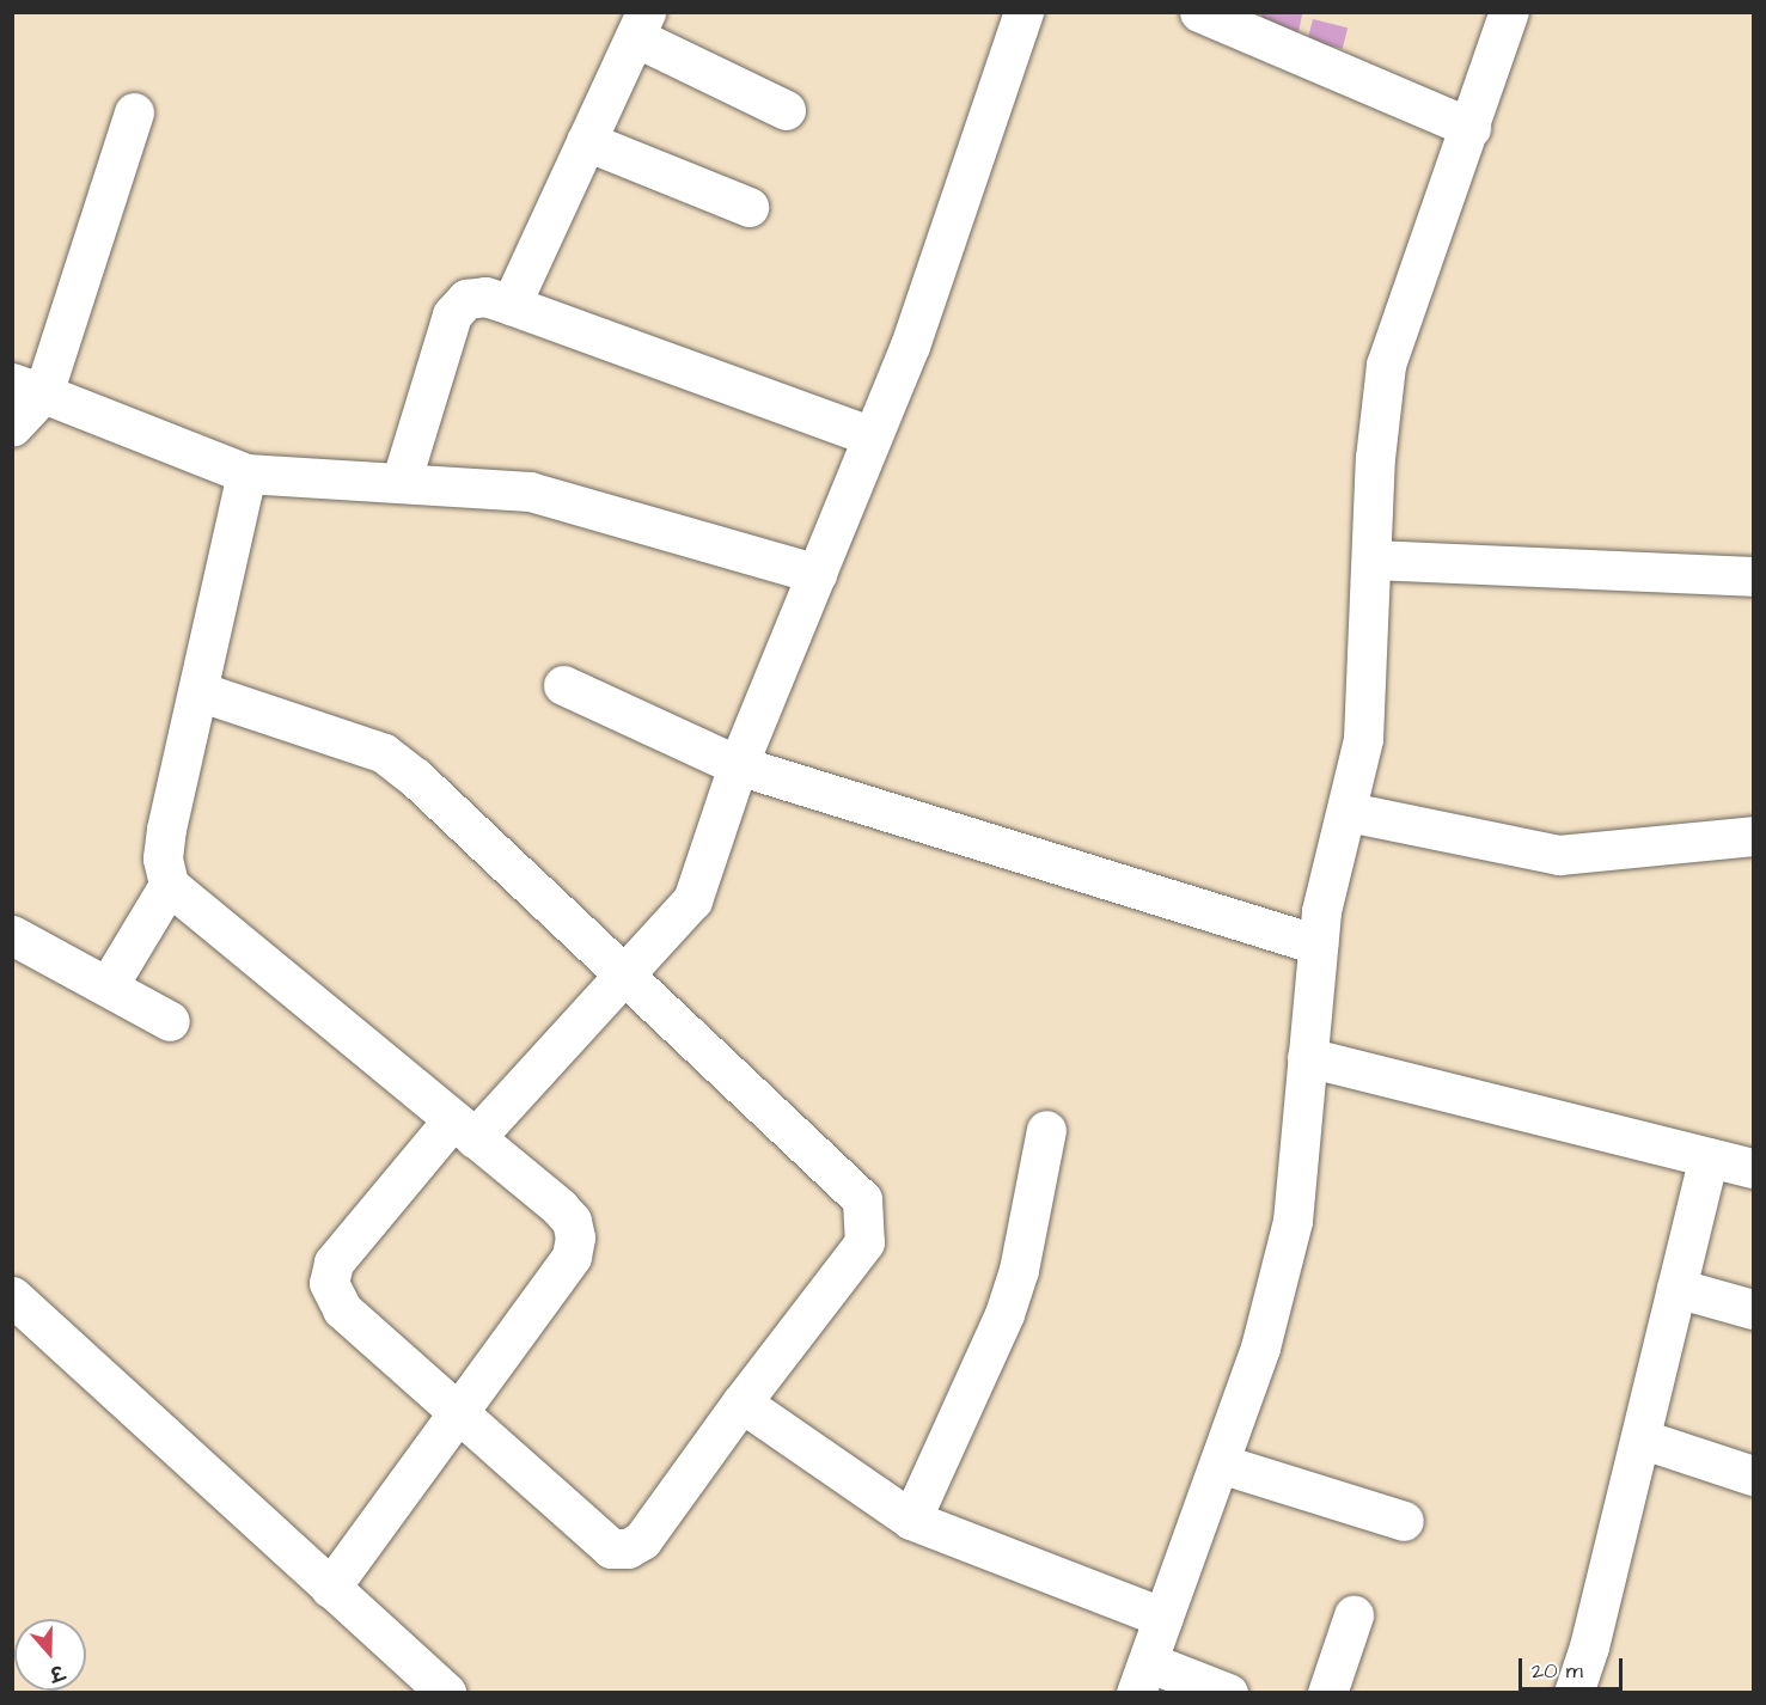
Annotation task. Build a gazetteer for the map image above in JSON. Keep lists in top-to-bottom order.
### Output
{
  "scale_bar": "20 m",
  "north": "bottom"
}
